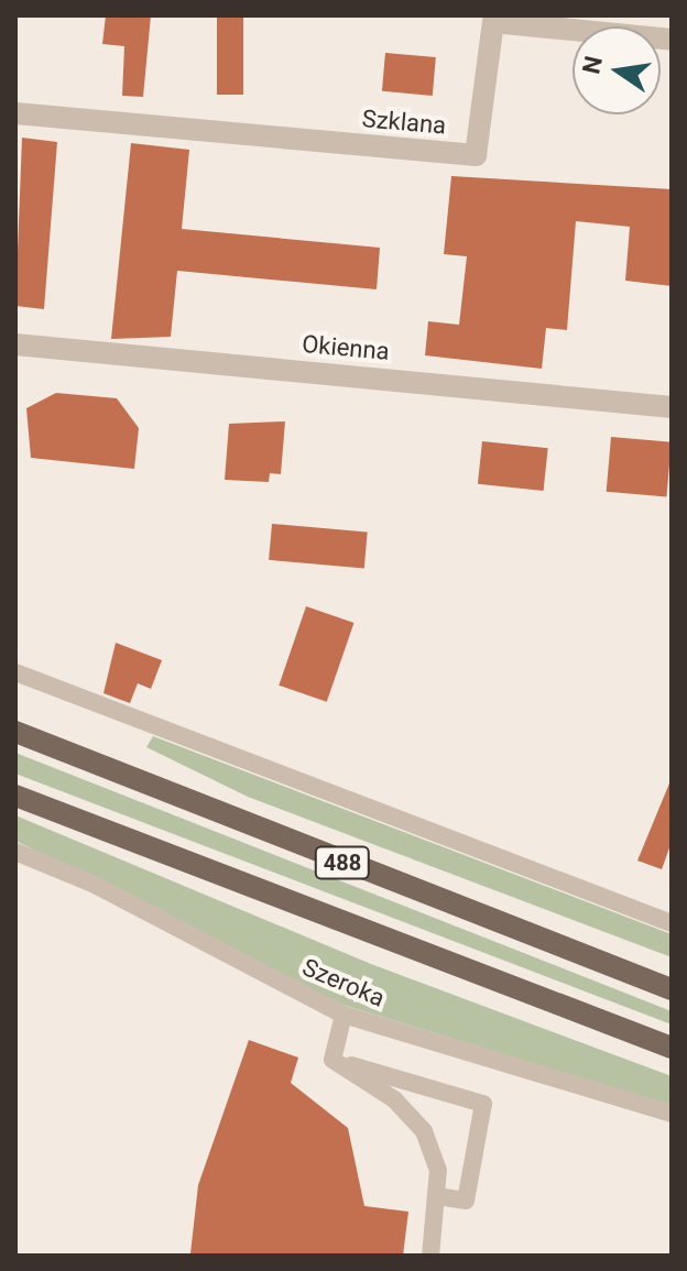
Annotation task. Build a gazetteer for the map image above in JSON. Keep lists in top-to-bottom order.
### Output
{
  "streets": {
    "main road": ["488"],
    "street": ["Szklana", "Okienna"],
    "lane": ["Szeroka"]
  },
  "north": "left"
}
